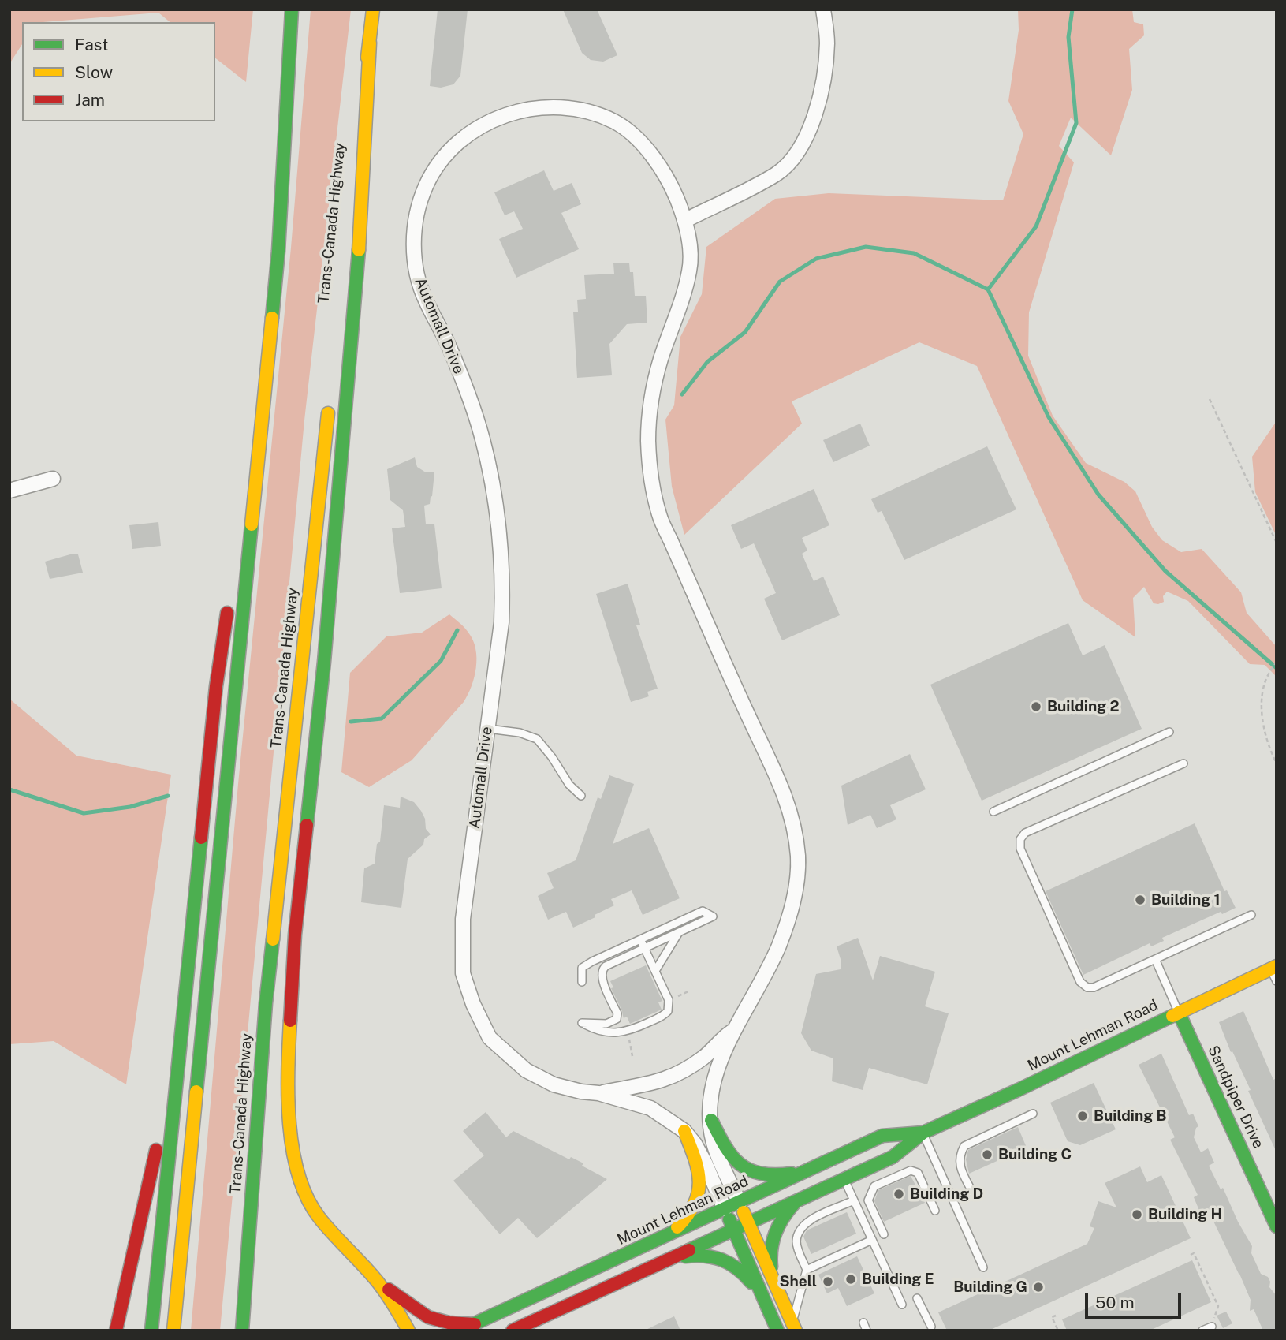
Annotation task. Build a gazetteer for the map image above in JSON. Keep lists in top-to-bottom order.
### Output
{
  "streets": {
    "main road": ["Trans-Canada Highway", "Mount Lehman Road", "Sandpiper Drive"],
    "street": ["Automall Drive"]
  },
  "crossings": [
    ["Automall Drive", "Mount Lehman Road"],
    ["Mount Lehman Road", "Sandpiper Drive"]
  ],
  "places": [
    "Building 2",
    "Building 1",
    "Building B",
    "Building C",
    "Building D",
    "Building H",
    "Building E",
    "Shell",
    "Building G"
  ],
  "legend": ["Fast", "Slow", "Jam"],
  "scale_bar": "50 m"
}
